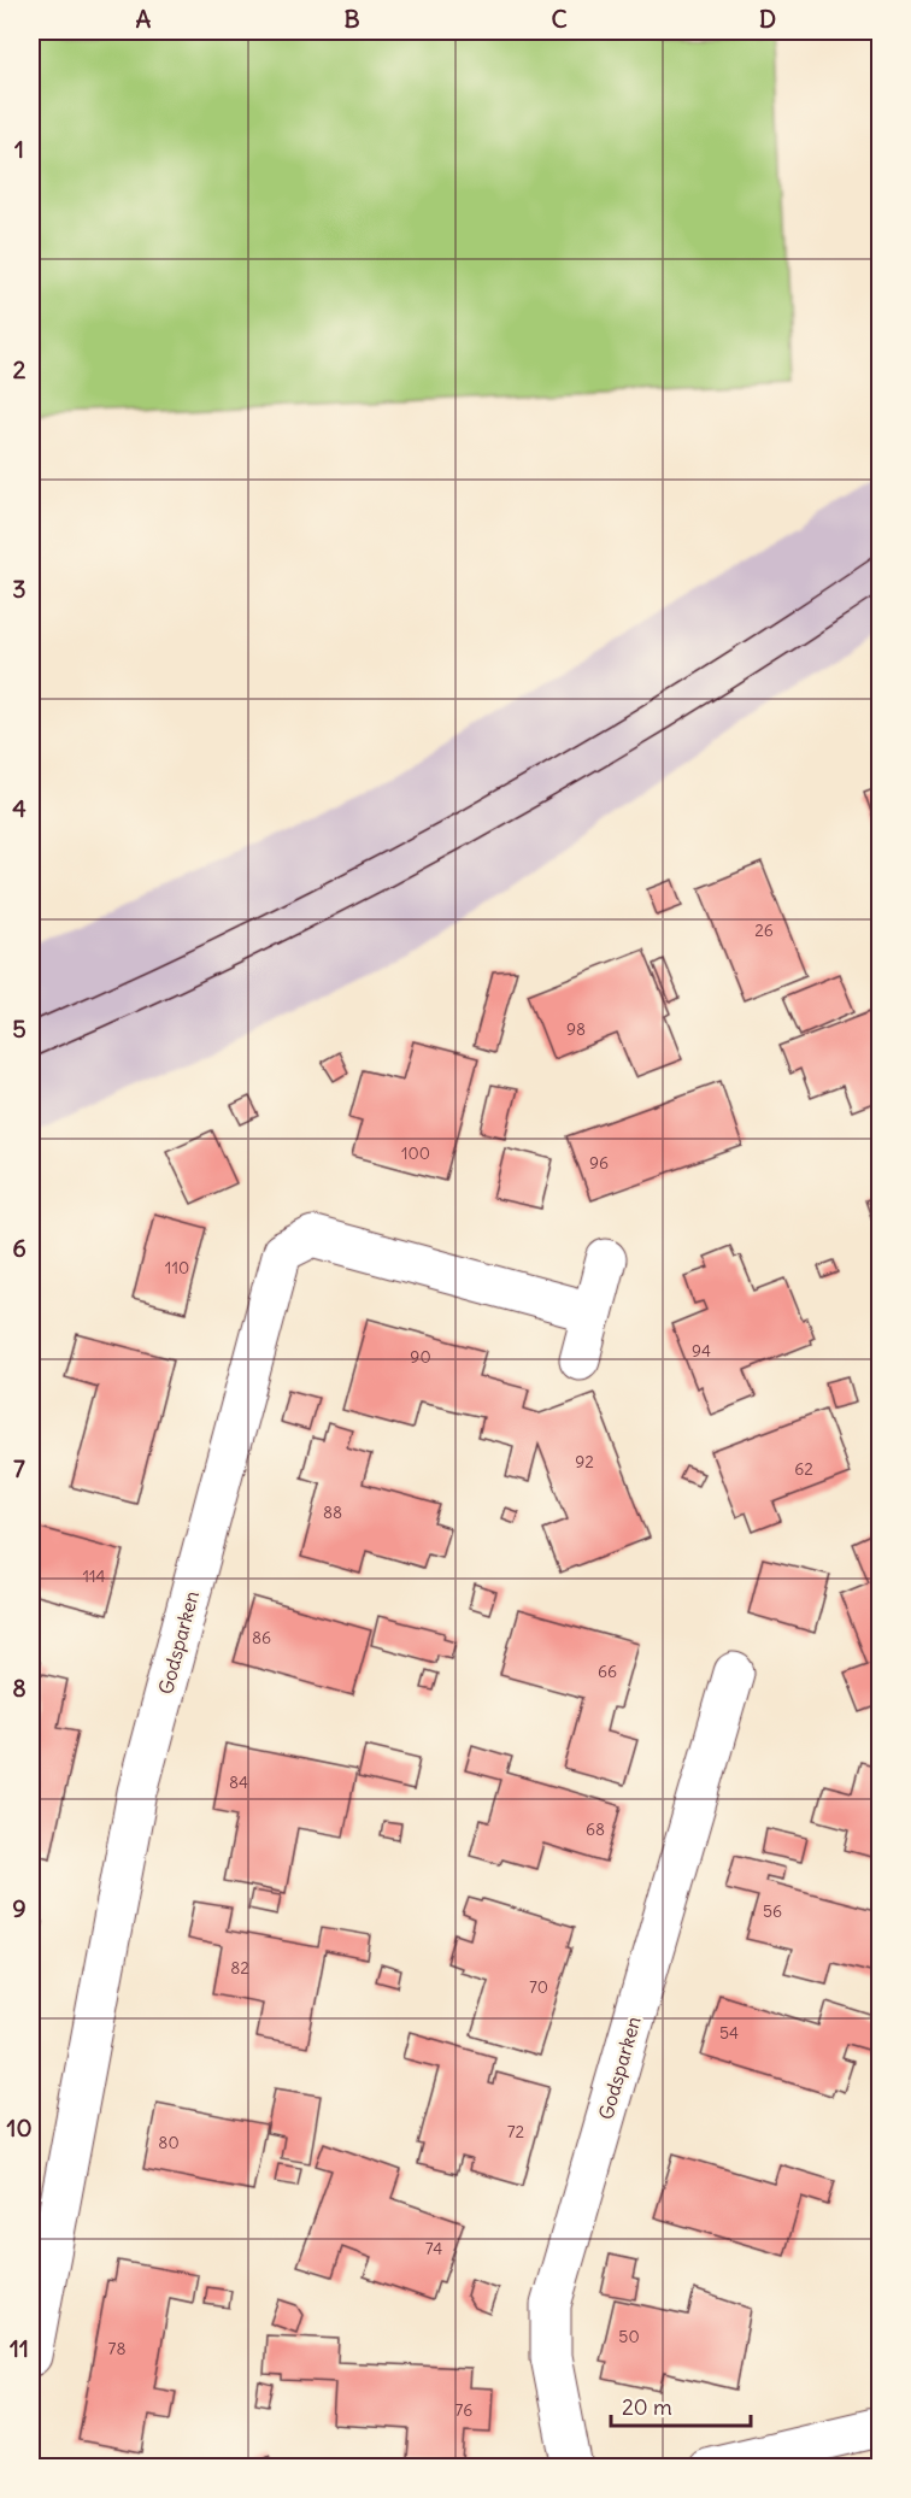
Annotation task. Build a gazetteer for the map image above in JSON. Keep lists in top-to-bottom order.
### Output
{
  "streets": {
    "street": ["Godsparken"]
  },
  "house_numbers": [
    "26",
    "98",
    "100",
    "96",
    "110",
    "94",
    "90",
    "92",
    "62",
    "88",
    "114",
    "86",
    "66",
    "84",
    "68",
    "56",
    "82",
    "70",
    "54",
    "72",
    "80",
    "74",
    "50",
    "78",
    "76"
  ],
  "scale_bar": "20 m",
  "grid": {
    "columns": [
      "A",
      "B",
      "C",
      "D"
    ],
    "rows": [
      "1",
      "2",
      "3",
      "4",
      "5",
      "6",
      "7",
      "8",
      "9",
      "10",
      "11"
    ]
  }
}
